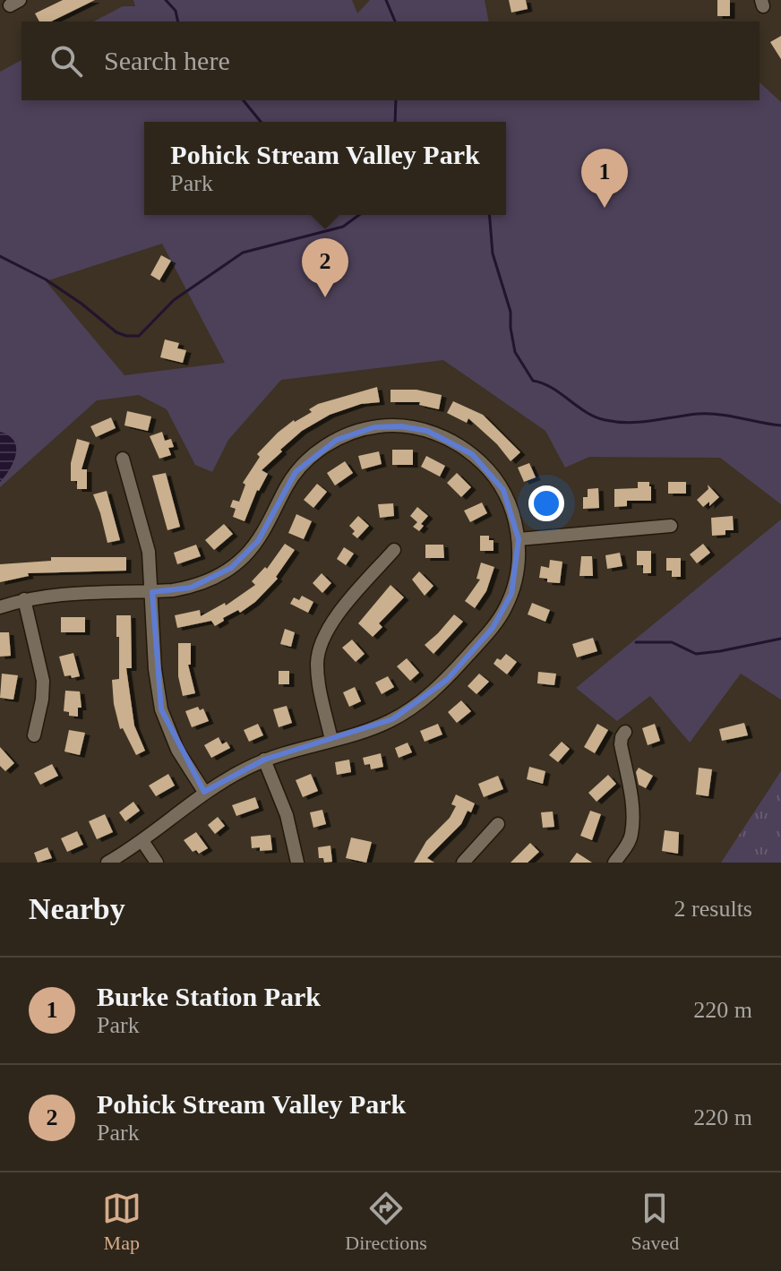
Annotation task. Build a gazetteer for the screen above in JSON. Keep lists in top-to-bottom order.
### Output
{
  "page": {
    "search": "Search here",
    "popup": ["Pohick Stream Valley Park", "Park"],
    "pins": ["1", "2"],
    "heading": ["Nearby", "2 results"],
    "list": [
      {
        "mark": "1",
        "name": "Burke Station Park",
        "note": "Park",
        "value": "220 m"
      },
      {
        "mark": "2",
        "name": "Pohick Stream Valley Park",
        "note": "Park",
        "value": "220 m"
      }
    ],
    "nav": ["Map", "Directions", "Saved"]
  }
}
